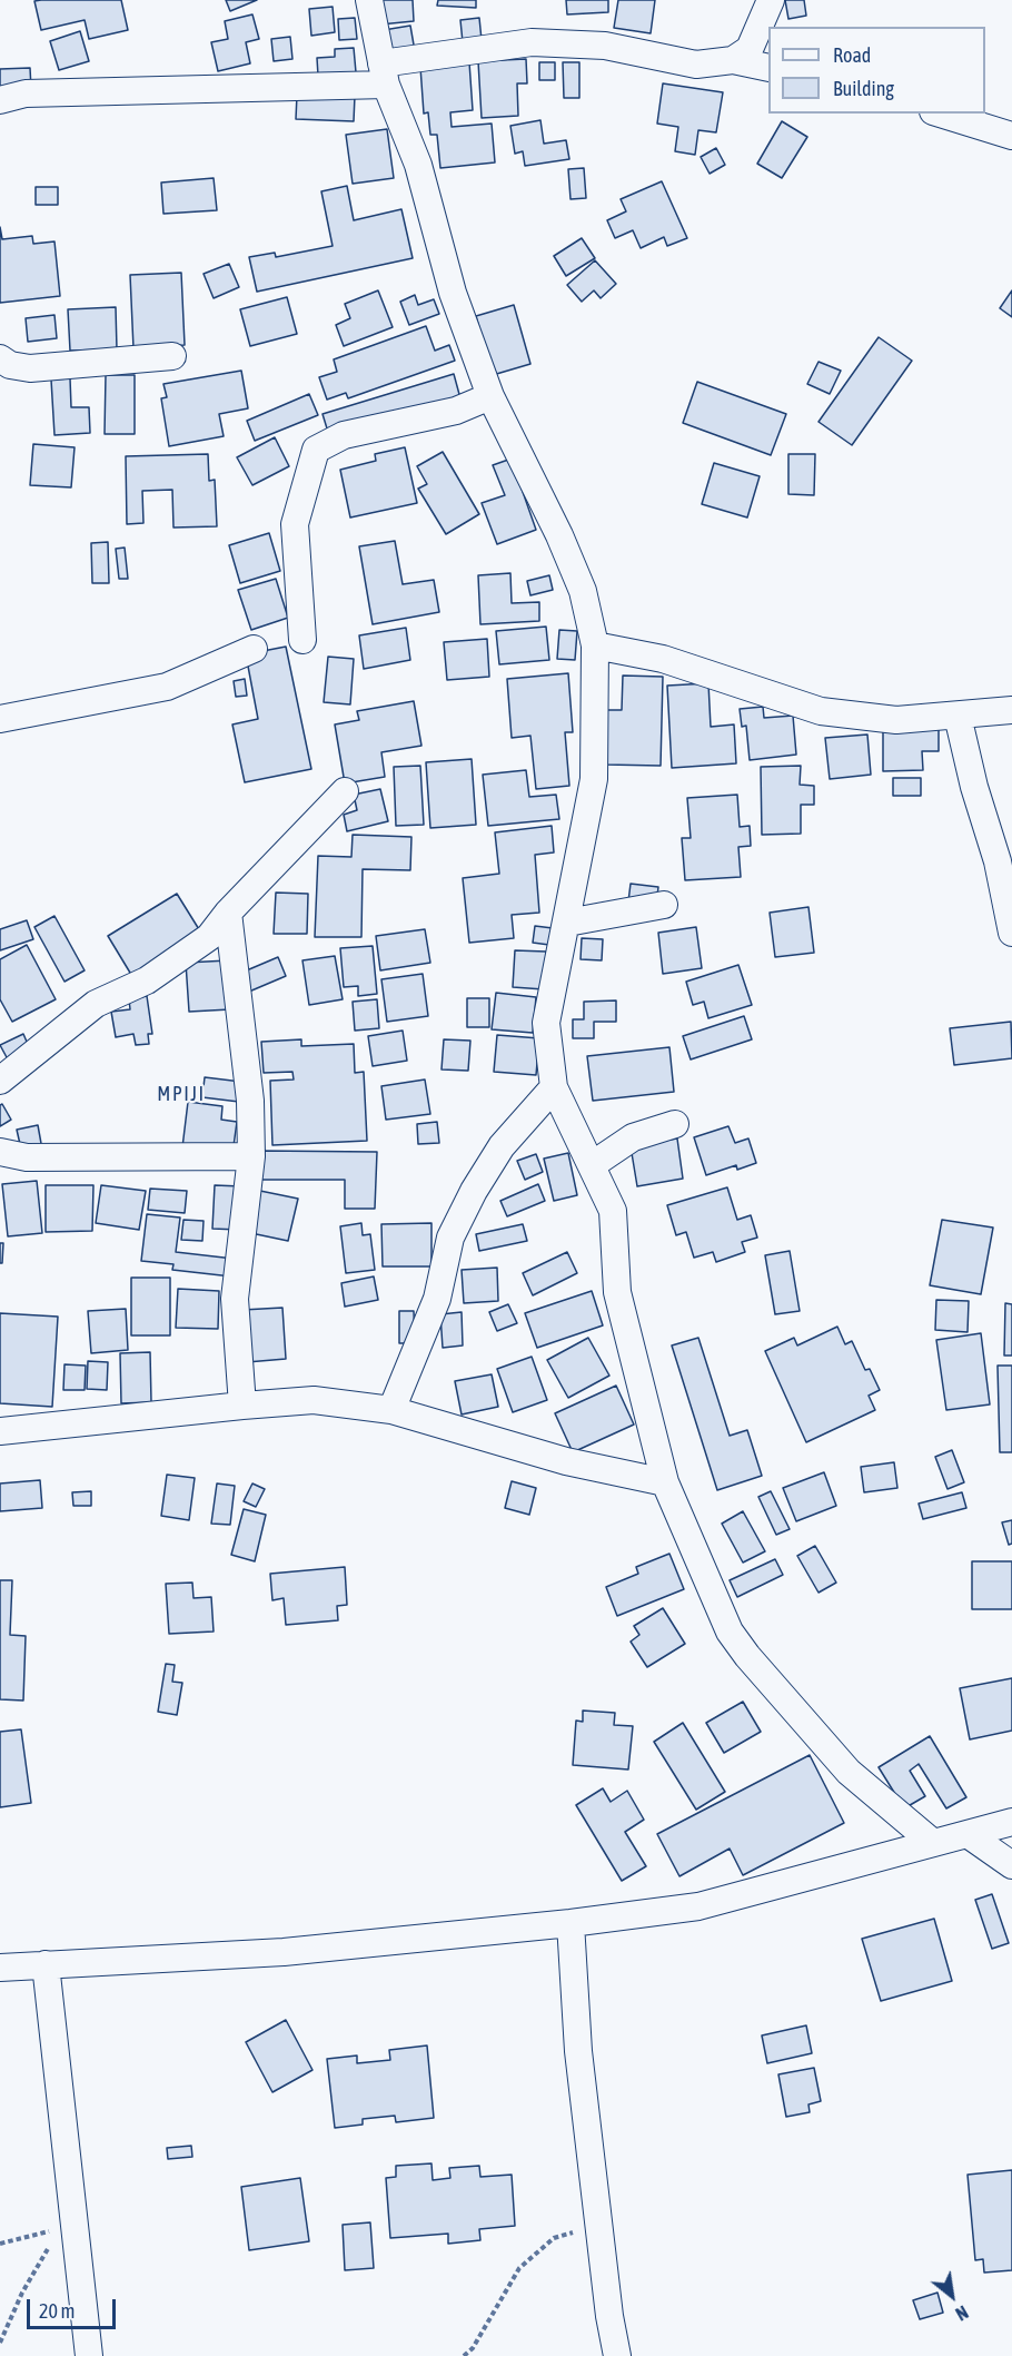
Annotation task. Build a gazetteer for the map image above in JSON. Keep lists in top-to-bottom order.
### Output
{
  "districts": ["MPIJI"],
  "legend": ["Road", "Building"],
  "scale_bar": "20 m",
  "north": "bottom right"
}
